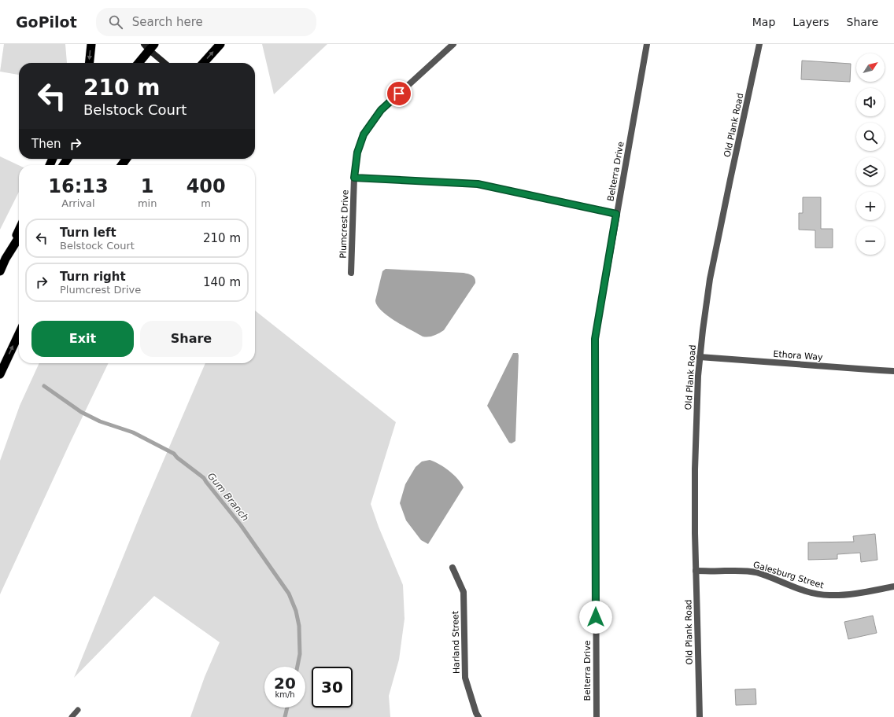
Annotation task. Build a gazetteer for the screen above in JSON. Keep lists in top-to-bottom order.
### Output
{
  "streets": {
    "street": [
      "Old Plank Road",
      "Belterra Drive",
      "Plumcrest Drive",
      "Ethora Way",
      "Galesburg Street",
      "Harland Street"
    ]
  },
  "crossings": [
    ["Old Plank Road", "Ethora Way"],
    ["Old Plank Road", "Galesburg Street"]
  ],
  "water": ["Gum Branch"],
  "north": "top right",
  "page": {
    "header": "GoPilot",
    "search": "Search here",
    "nav": ["Map", "Layers", "Share"],
    "map_buttons": ["+", "−"],
    "turn": ["210 m", "Belstock Court"],
    "then": "Then",
    "eta": [
      "16:13",
      "Arrival",
      "1",
      "min",
      "400",
      "m"
    ],
    "list": [
      {
        "name": "Turn left",
        "note": "Belstock Court",
        "value": "210 m"
      },
      {
        "name": "Turn right",
        "note": "Plumcrest Drive",
        "value": "140 m"
      }
    ],
    "buttons": ["Exit", "Share"],
    "speed": "20 km/h",
    "limit": "30"
  }
}
